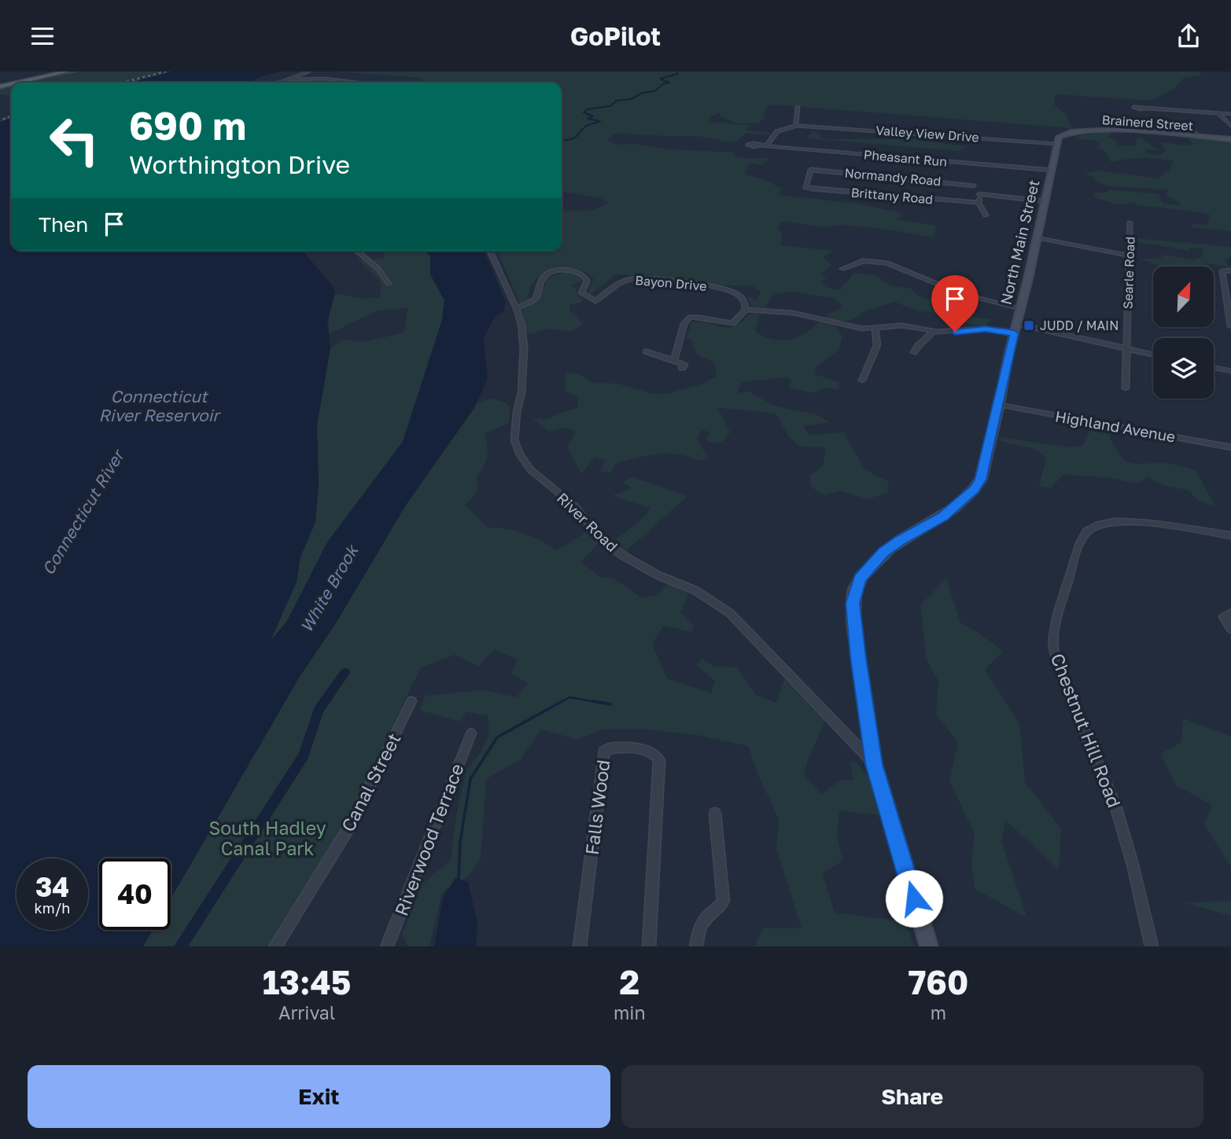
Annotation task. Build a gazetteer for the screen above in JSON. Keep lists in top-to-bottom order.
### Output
{
  "streets": {
    "street": [
      "Brainerd Street",
      "Valley View Drive",
      "Pheasant Run",
      "Normandy Road",
      "Brittany Road",
      "North Main Street",
      "Searle Road",
      "Bayon Drive",
      "Highland Avenue",
      "River Road",
      "Chestnut Hill Road",
      "Canal Street",
      "Falls Wood",
      "Riverwood Terrace"
    ]
  },
  "crossings": [
    ["Brainerd Street", "Valley View Drive"],
    ["Brainerd Street", "North Main Street"],
    ["Valley View Drive", "North Main Street"],
    ["Pheasant Run", "North Main Street"],
    ["Normandy Road", "Brittany Road"],
    ["North Main Street", "Highland Avenue"],
    ["North Main Street", "River Road"],
    ["Bayon Drive", "River Road"]
  ],
  "water": ["Connecticut River Reservoir", "Connecticut River", "White Brook"],
  "parks": ["South Hadley Canal Park"],
  "places": {
    "transit": ["JUDD / MAIN"]
  },
  "north": "top right",
  "page": {
    "header": "GoPilot",
    "turn": ["690 m", "Worthington Drive"],
    "then": "Then",
    "speed": "34 km/h",
    "limit": "40",
    "eta": [
      "13:45",
      "Arrival",
      "2",
      "min",
      "760",
      "m"
    ],
    "buttons": ["Exit", "Share"]
  }
}
